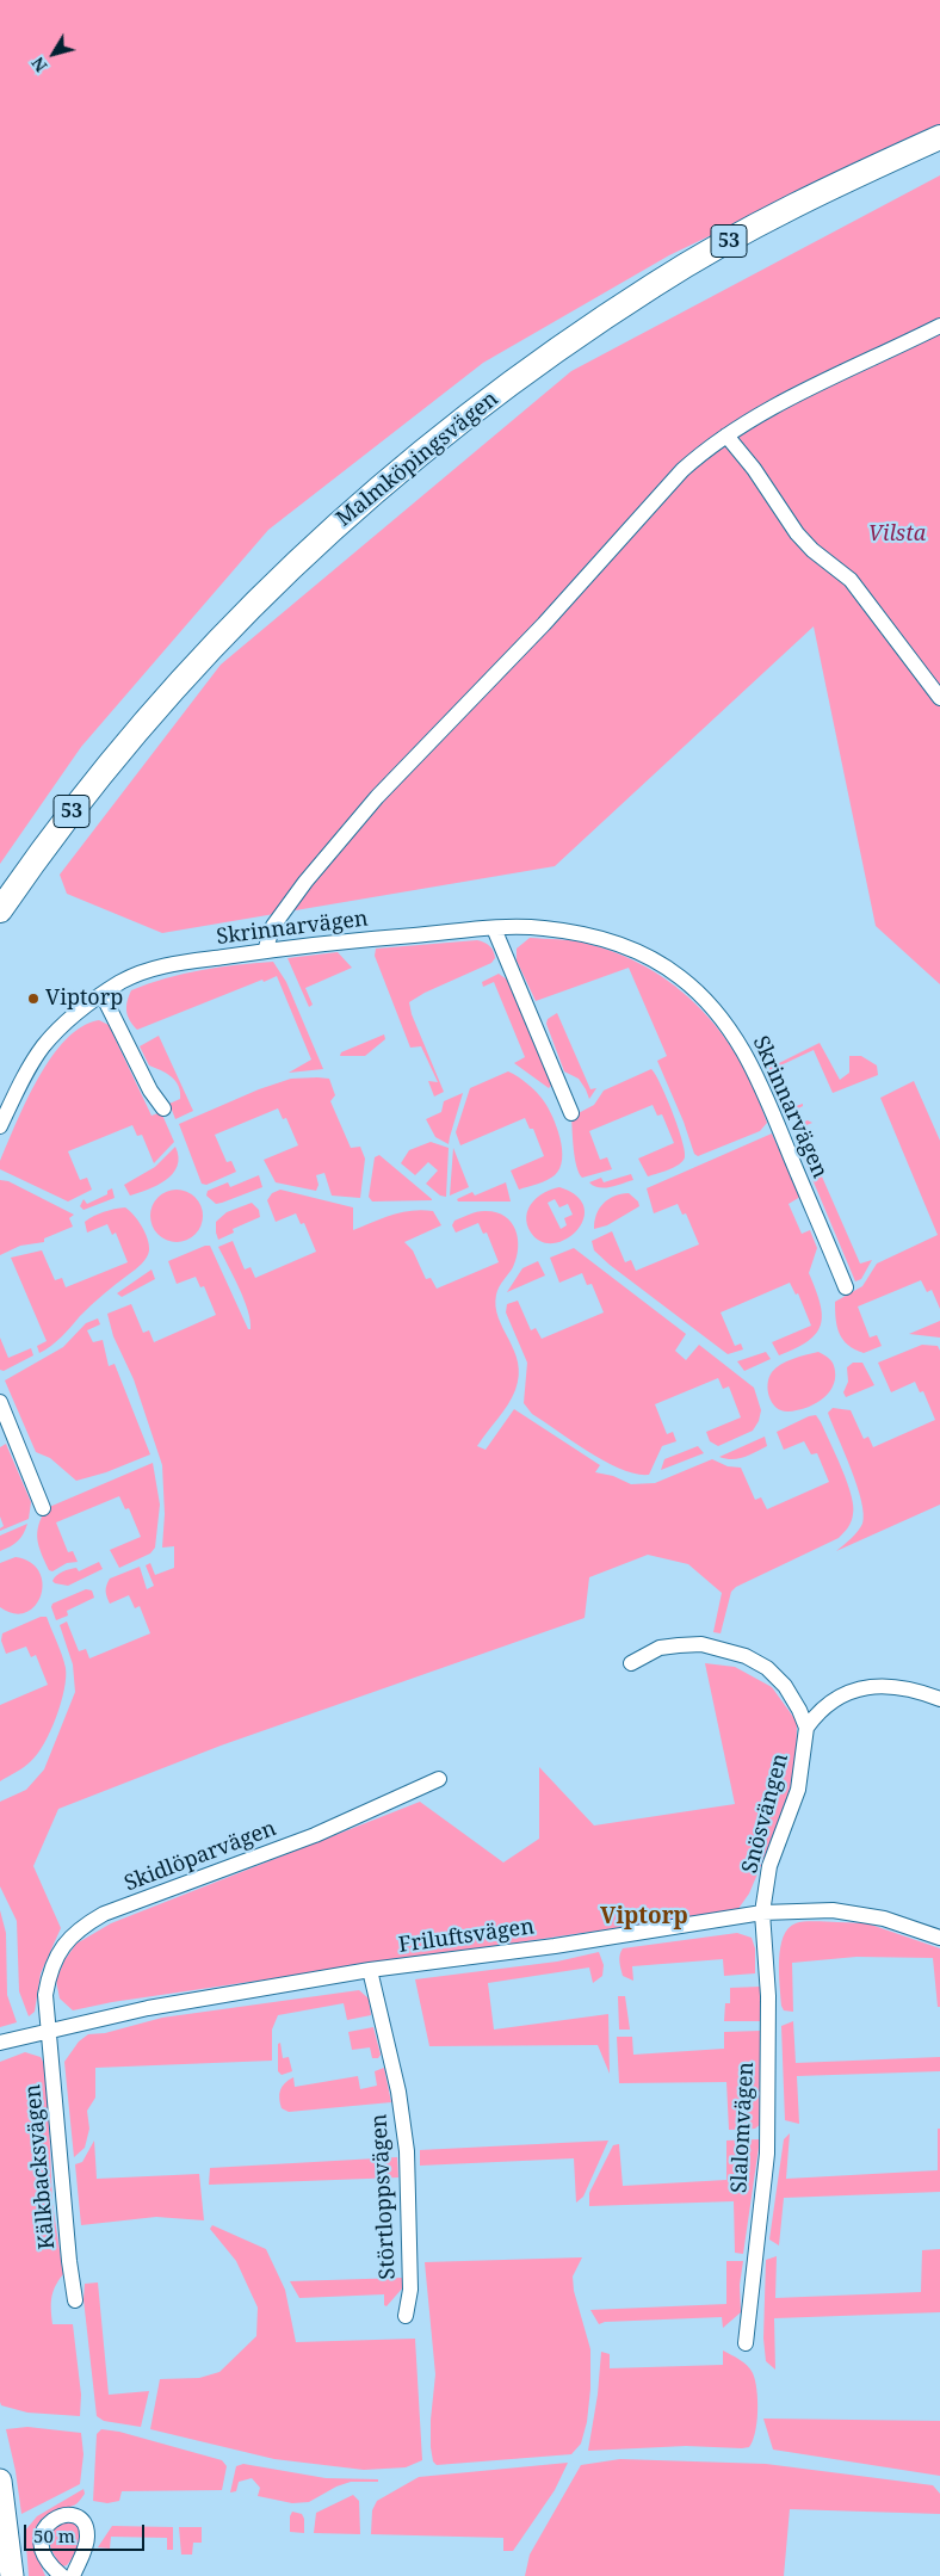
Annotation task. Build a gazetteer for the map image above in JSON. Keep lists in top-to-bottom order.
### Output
{
  "streets": {
    "main road": ["53", "Malmköpingsvägen"],
    "street": [
      "Skrinnarvägen",
      "Snösvängen",
      "Skidlöparvägen",
      "Friluftsvägen",
      "Slalomvägen",
      "Kälkbacksvägen",
      "Störtloppsvägen"
    ]
  },
  "crossings": [
    ["Snösvängen", "Friluftsvägen"],
    ["Snösvängen", "Slalomvägen"],
    ["Skidlöparvägen", "Friluftsvägen"],
    ["Skidlöparvägen", "Kälkbacksvägen"],
    ["Friluftsvägen", "Slalomvägen"],
    ["Friluftsvägen", "Kälkbacksvägen"],
    ["Friluftsvägen", "Störtloppsvägen"]
  ],
  "districts": ["Viptorp"],
  "parks": ["Vilsta"],
  "places": ["Viptorp"],
  "scale_bar": "50 m",
  "north": "bottom left"
}
